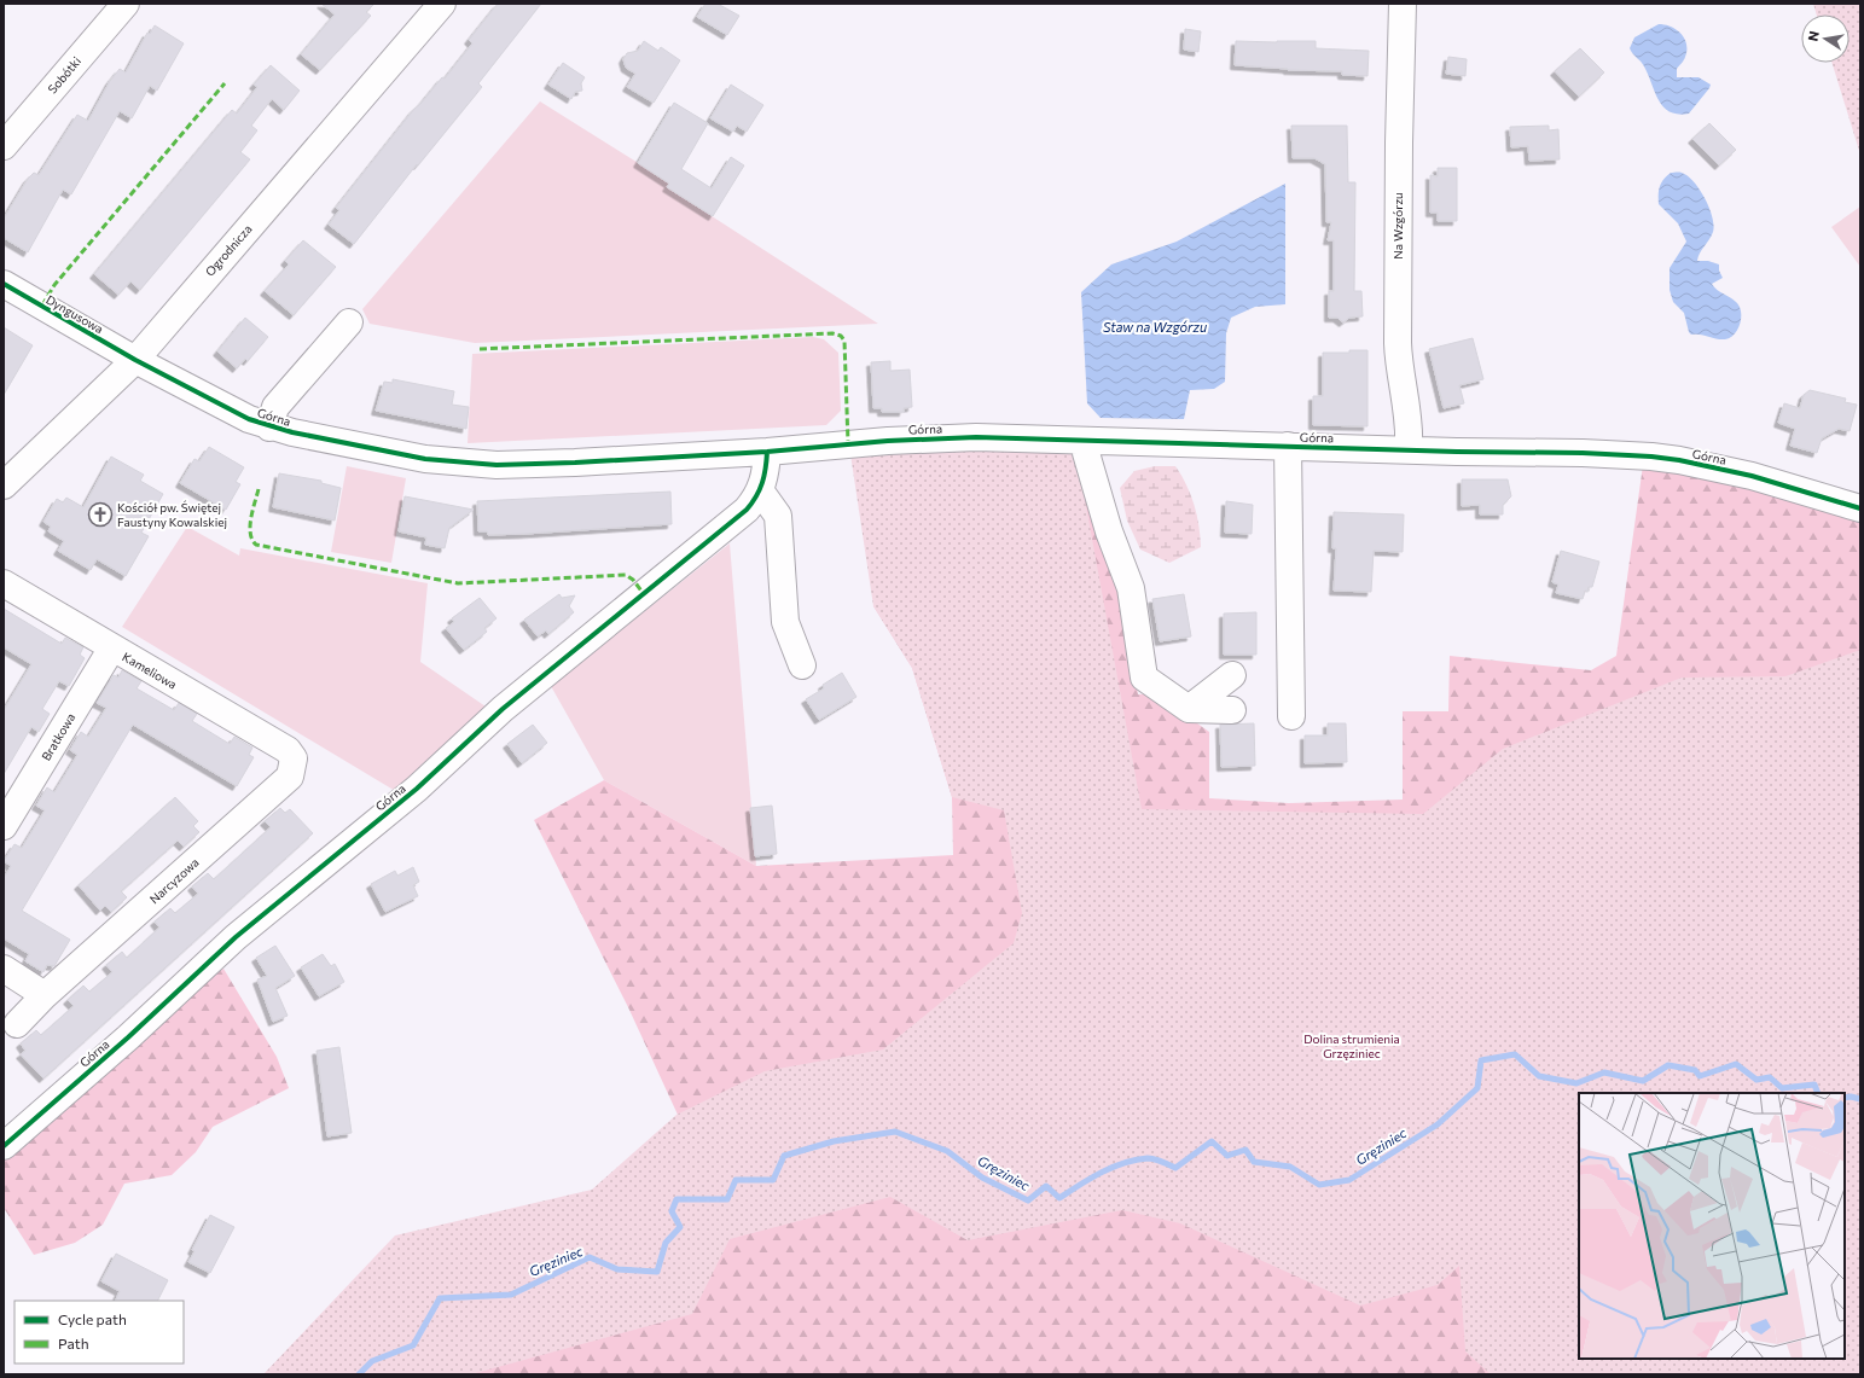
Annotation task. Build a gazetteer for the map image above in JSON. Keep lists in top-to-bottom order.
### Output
{
  "streets": {
    "street": [
      "Sobótki",
      "Na Wzgórzu",
      "Ogrodnicza",
      "Dyngusowa",
      "Górna",
      "Kameliowa",
      "Bratkowa",
      "Narcyzowa"
    ]
  },
  "crossings": [
    ["Na Wzgórzu", "Górna"],
    ["Ogrodnicza", "Dyngusowa"],
    ["Ogrodnicza", "Górna"],
    ["Dyngusowa", "Górna"],
    ["Kameliowa", "Bratkowa"],
    ["Kameliowa", "Narcyzowa"]
  ],
  "water": ["Staw na Wzgórzu", "Gręziniec"],
  "parks": ["Dolina strumienia Grzęziniec"],
  "places": {
    "church": ["Kościół pw. Świętej Faustyny Kowalskiej"]
  },
  "legend": ["Cycle path", "Path"],
  "north": "left"
}
